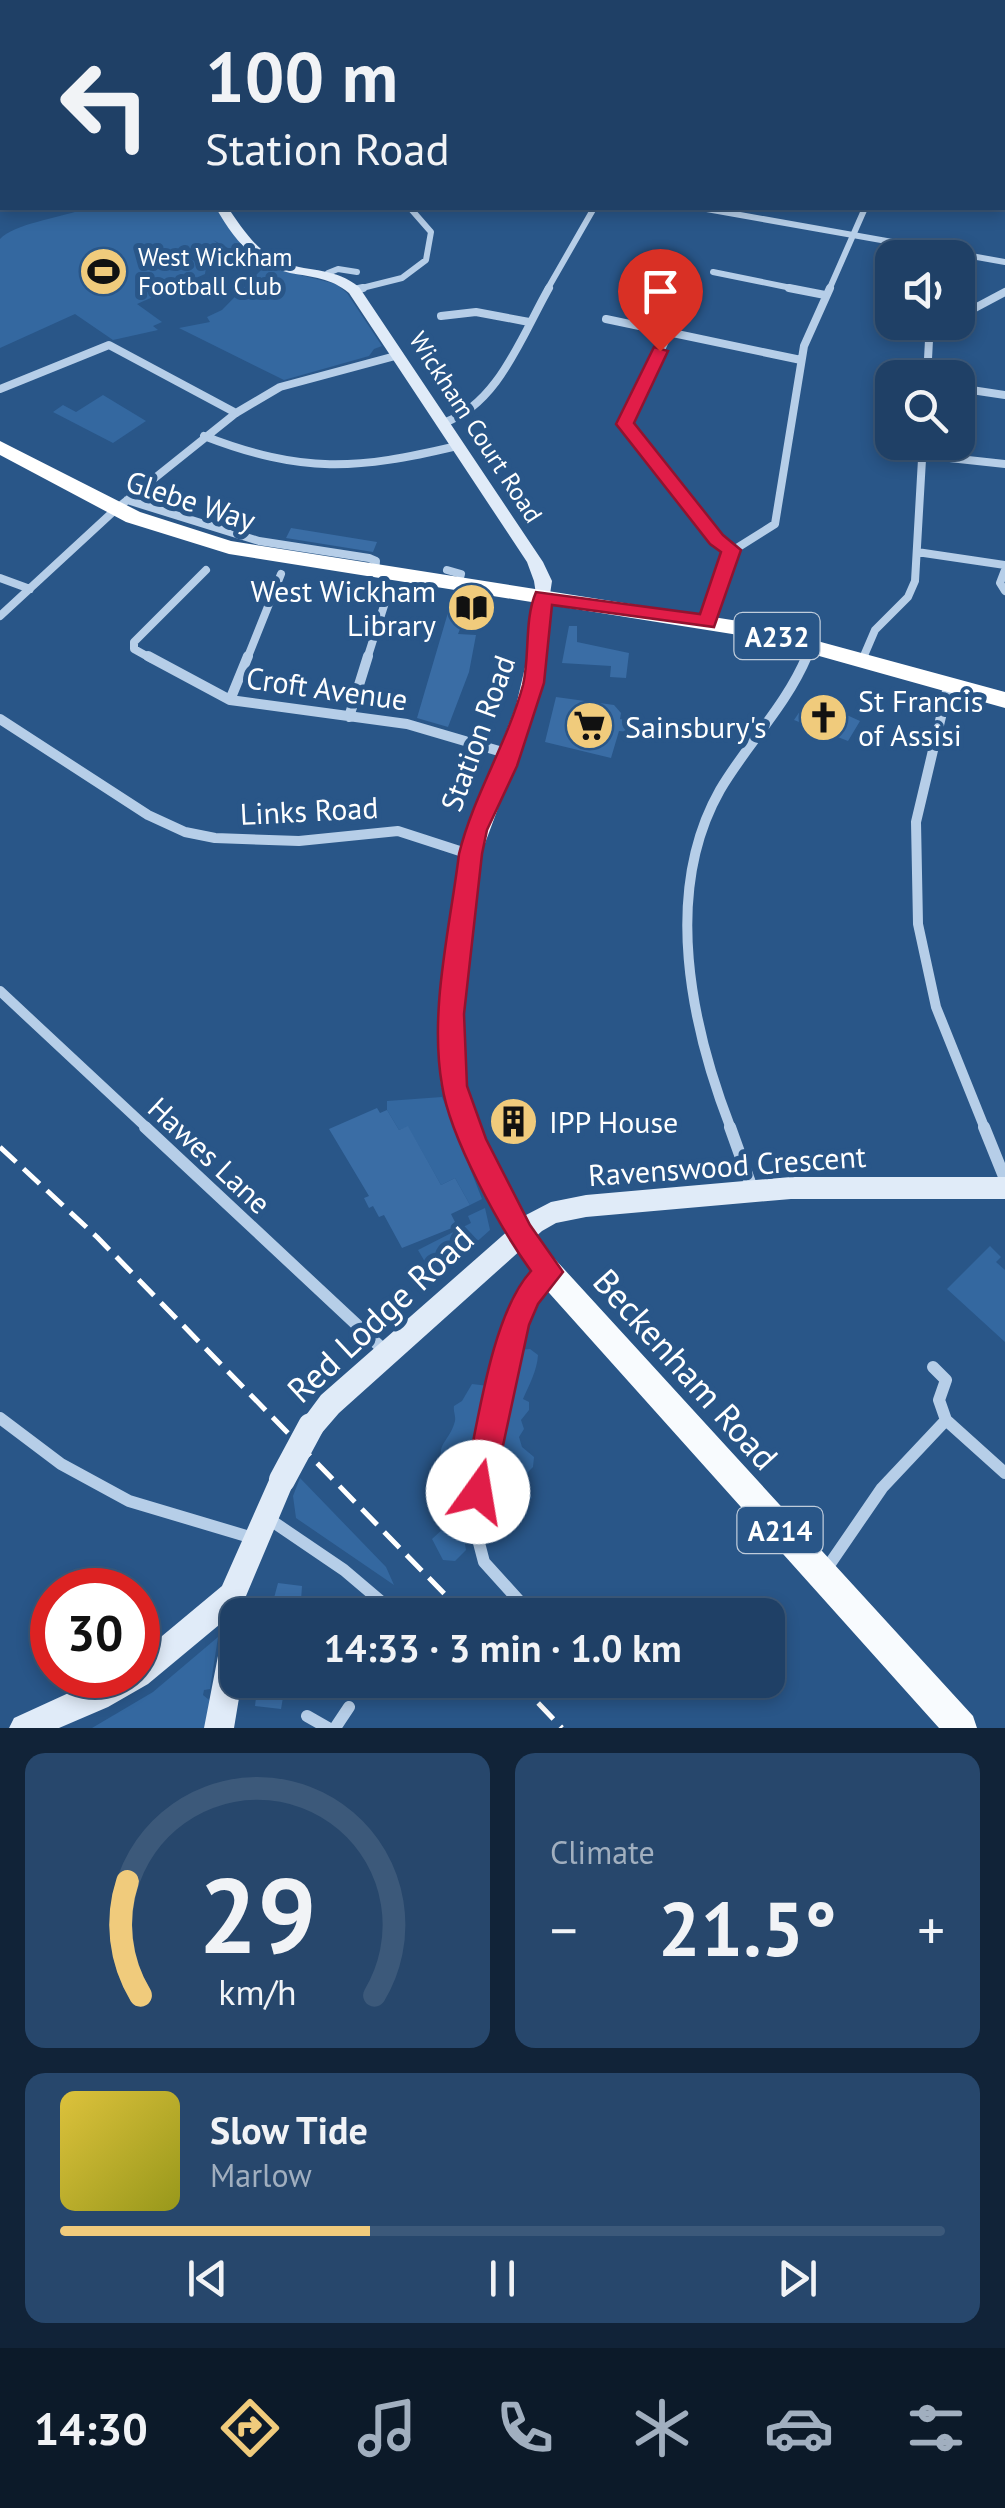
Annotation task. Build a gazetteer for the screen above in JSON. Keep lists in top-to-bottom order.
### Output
{
  "streets": {
    "highway": ["Glebe Way", "A232"],
    "main road": ["Station Road", "Beckenham Road", "A214"],
    "street": [
      "Wickham Court Road",
      "Croft Avenue",
      "Links Road",
      "Hawes Lane",
      "Ravenswood Crescent",
      "Red Lodge Road"
    ]
  },
  "crossings": [
    ["Wickham Court Road", "Glebe Way"],
    ["Wickham Court Road", "A232"],
    ["Wickham Court Road", "Station Road"],
    ["Glebe Way", "A232"],
    ["Glebe Way", "Station Road"],
    ["A232", "Station Road"],
    ["Croft Avenue", "Station Road"],
    ["Station Road", "Links Road"],
    ["Station Road", "Ravenswood Crescent"],
    ["Station Road", "Red Lodge Road"],
    ["Station Road", "Beckenham Road"],
    ["Hawes Lane", "Red Lodge Road"],
    ["Ravenswood Crescent", "Red Lodge Road"],
    ["Ravenswood Crescent", "Beckenham Road"],
    ["Red Lodge Road", "Beckenham Road"]
  ],
  "places": {
    "sports": ["West Wickham Football Club"],
    "library": ["West Wickham Library"],
    "church": ["St Francis of Assisi"],
    "supermarket": ["Sainsbury's"],
    "building": ["IPP House"]
  },
  "page": {
    "turn": ["100 m", "Station Road"],
    "limit": "30",
    "trip": "14:33 · 3 min · 1.0 km",
    "tile": "Climate",
    "heat": ["−", "21.5°", "+"],
    "song": ["Slow Tide", "Marlow"],
    "tabs": "14:30",
    "gauge": ["29", "km/h"]
  }
}
